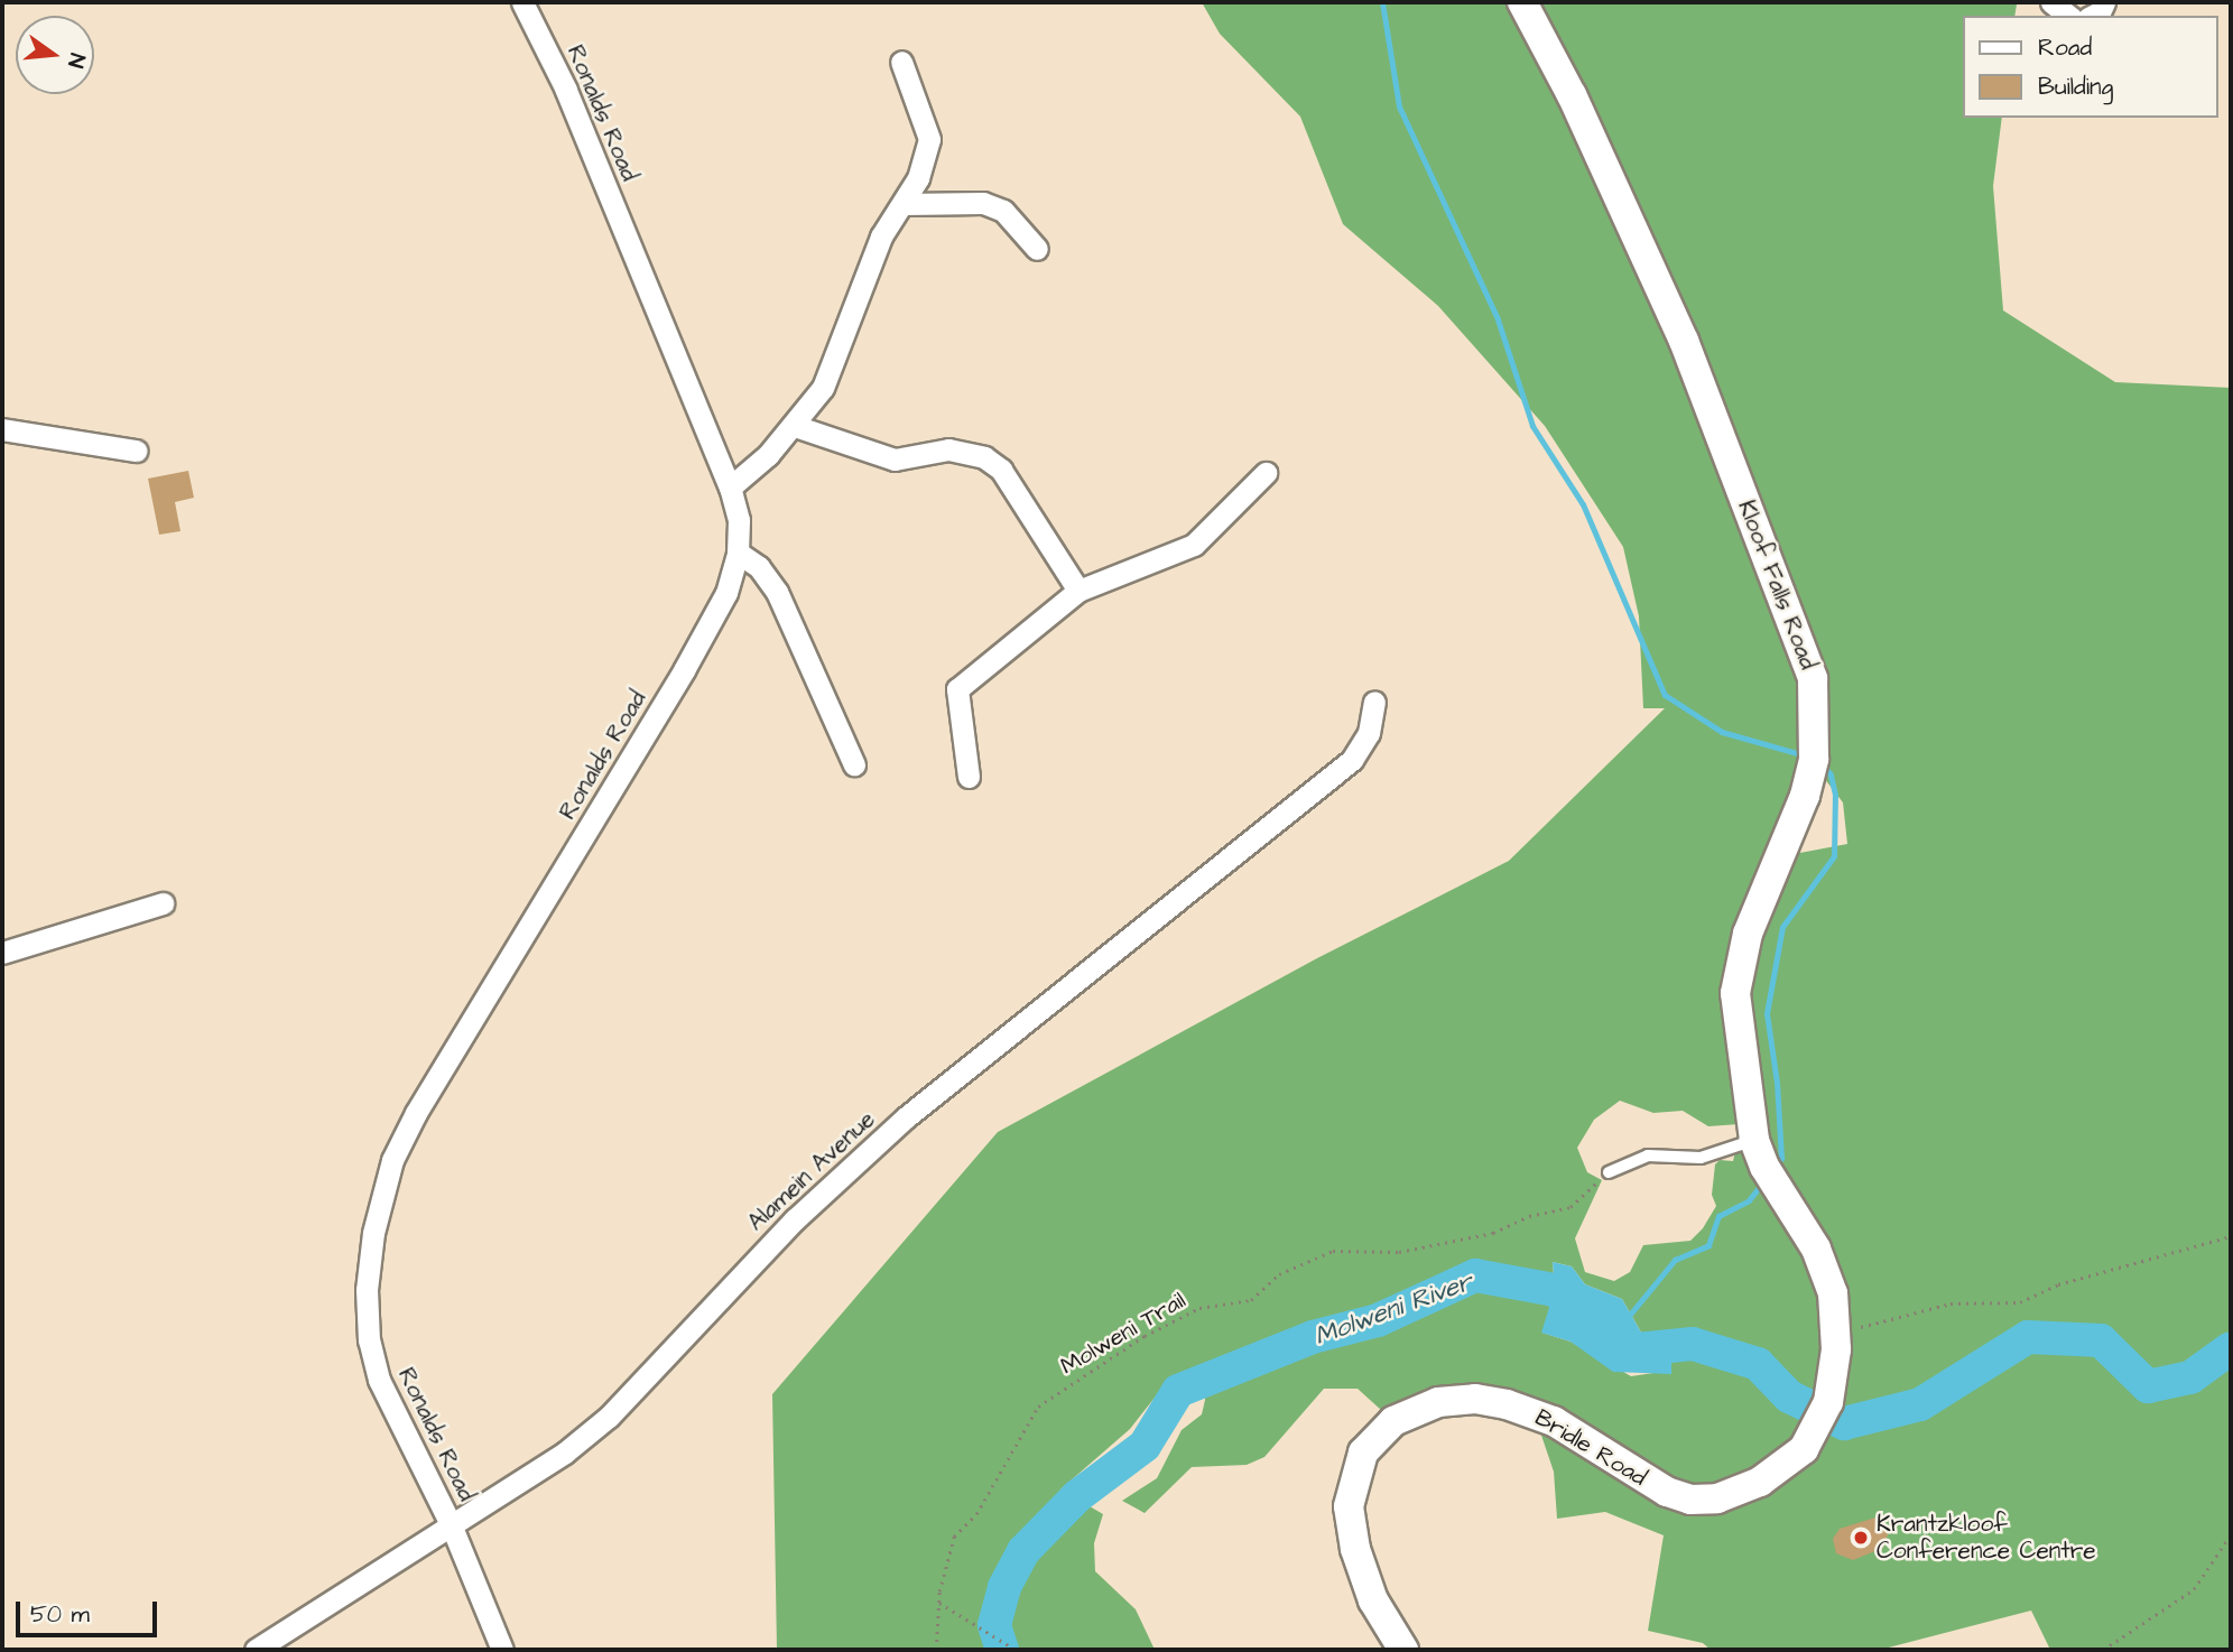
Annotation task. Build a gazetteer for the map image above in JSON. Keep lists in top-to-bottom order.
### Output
{
  "streets": {
    "main road": ["Kloof Falls Road", "Bridle Road"],
    "street": ["Ronalds Road", "Alamein Avenue"],
    "path": ["Molweni Trail"]
  },
  "crossings": [
    ["Ronalds Road", "Alamein Avenue"],
    ["Kloof Falls Road", "Bridle Road"]
  ],
  "water": ["Molweni River"],
  "places": ["Krantzkloof Conference Centre"],
  "legend": ["Road", "Building"],
  "scale_bar": "50 m",
  "north": "right"
}
